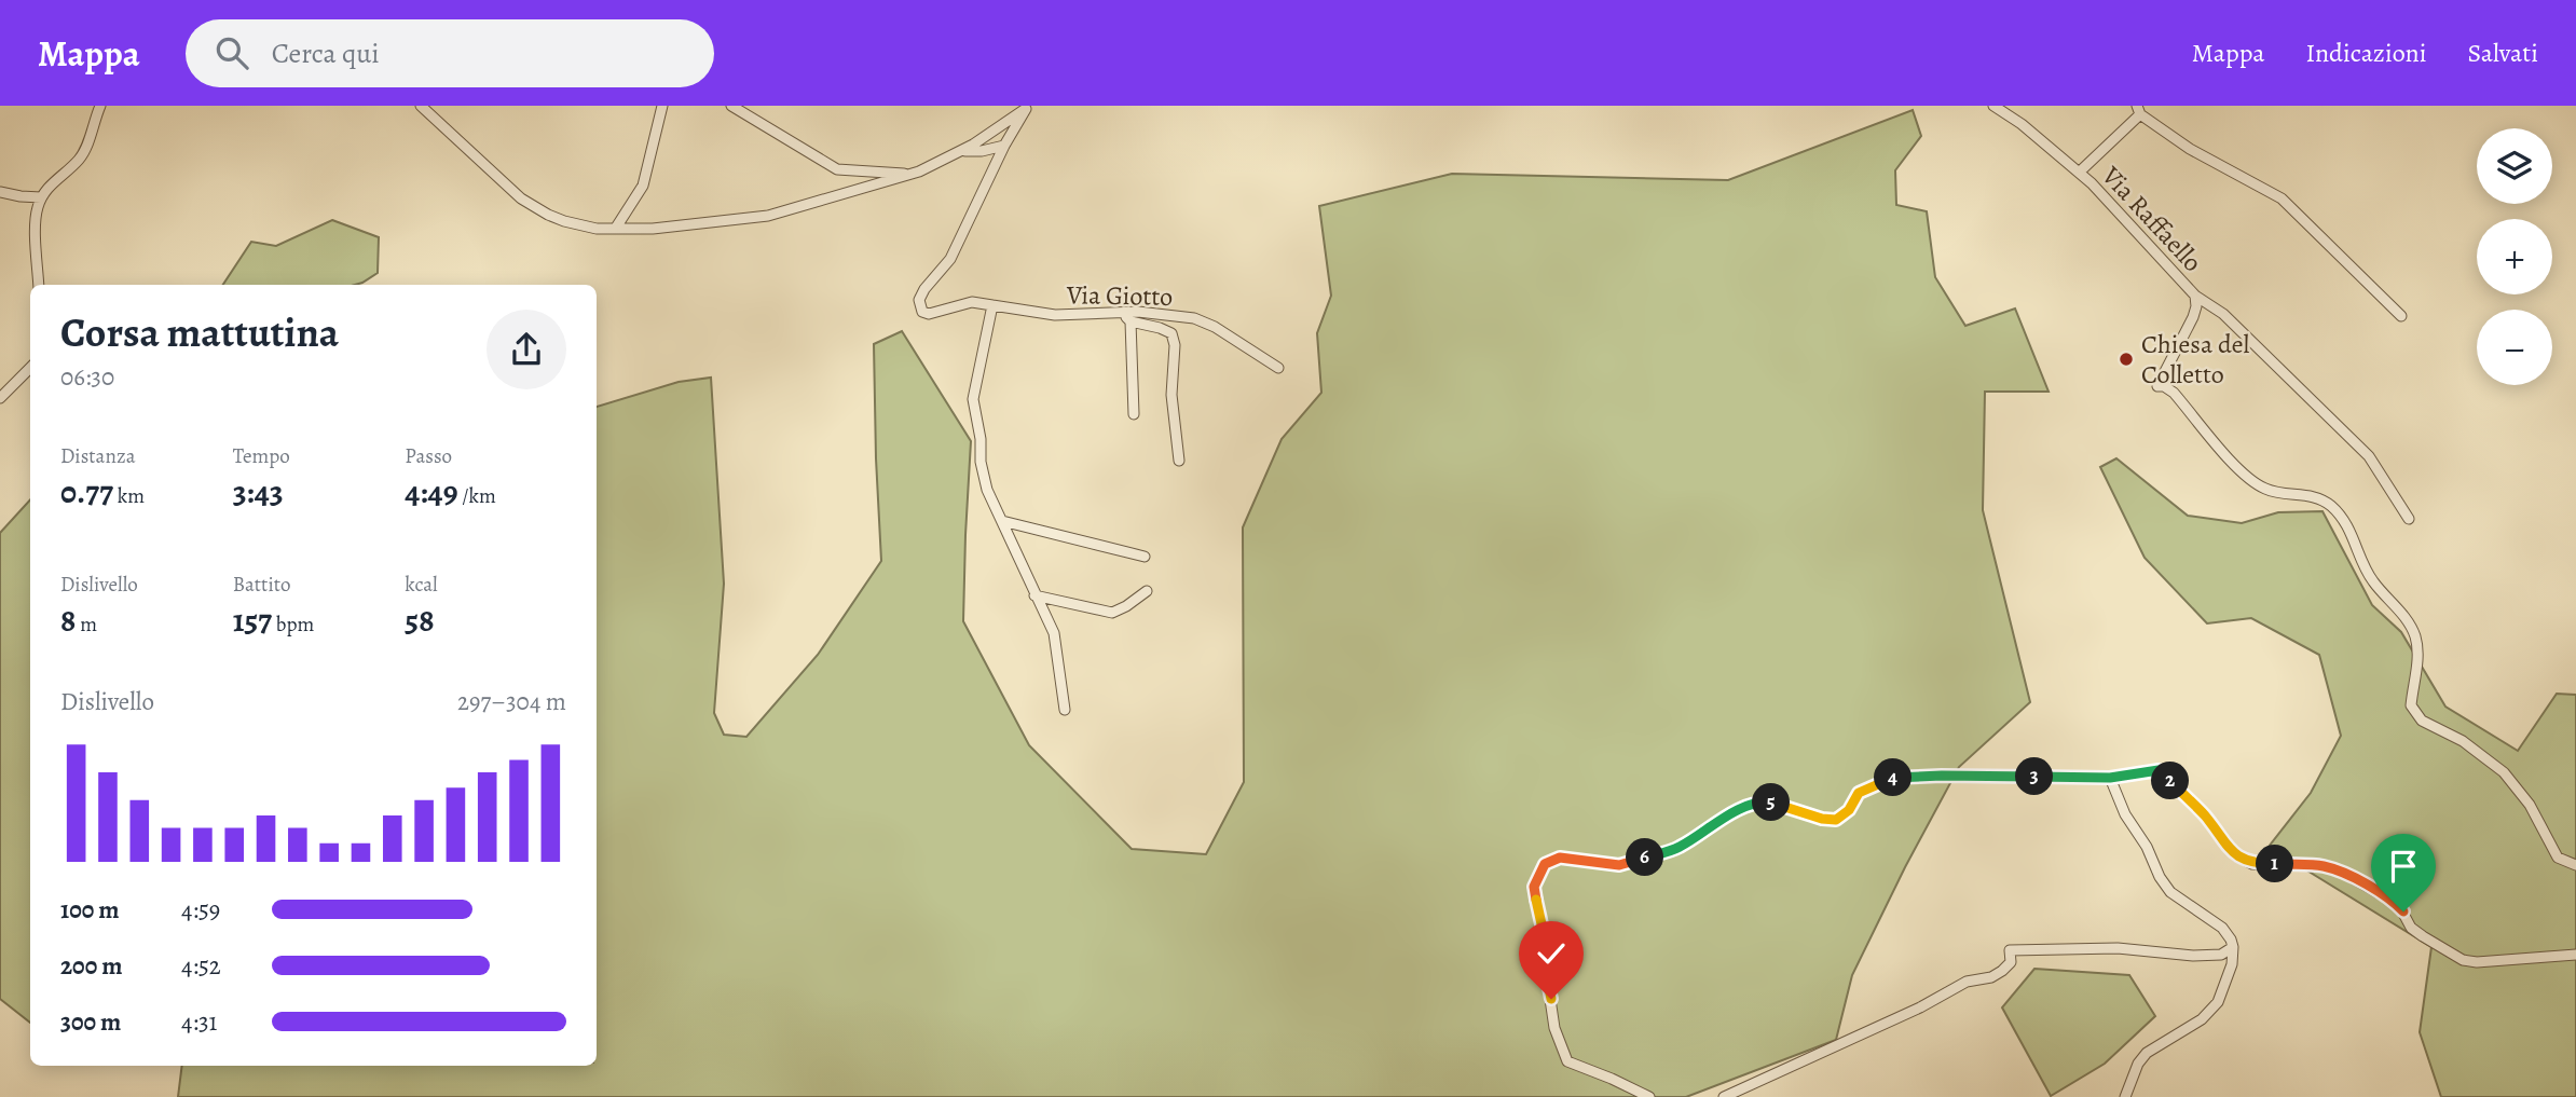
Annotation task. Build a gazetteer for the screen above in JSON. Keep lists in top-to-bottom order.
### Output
{
  "streets": {
    "street": ["Via Raffaello", "Via Giotto"]
  },
  "places": ["Chiesa del Colletto"],
  "page": {
    "header": "Mappa",
    "search": "Cerca qui",
    "nav": ["Mappa", "Indicazioni", "Salvati"],
    "map_buttons": ["+", "−"],
    "heading": ["Corsa mattutina", "06:30"],
    "stats": [
      ["Distanza", "0.77 km"],
      ["Tempo", "3:43"],
      ["Passo", "4:49 /km"],
      ["Dislivello", "8 m"],
      ["Battito", "157 bpm"],
      ["kcal", "58"]
    ],
    "chart": ["Dislivello", "297–304 m"],
    "pins": [
      "3",
      "4",
      "2",
      "5",
      "6",
      "1"
    ],
    "list": [
      {
        "name": "100 m",
        "note": "4:59"
      },
      {
        "name": "200 m",
        "note": "4:52"
      },
      {
        "name": "300 m",
        "note": "4:31"
      }
    ]
  }
}
